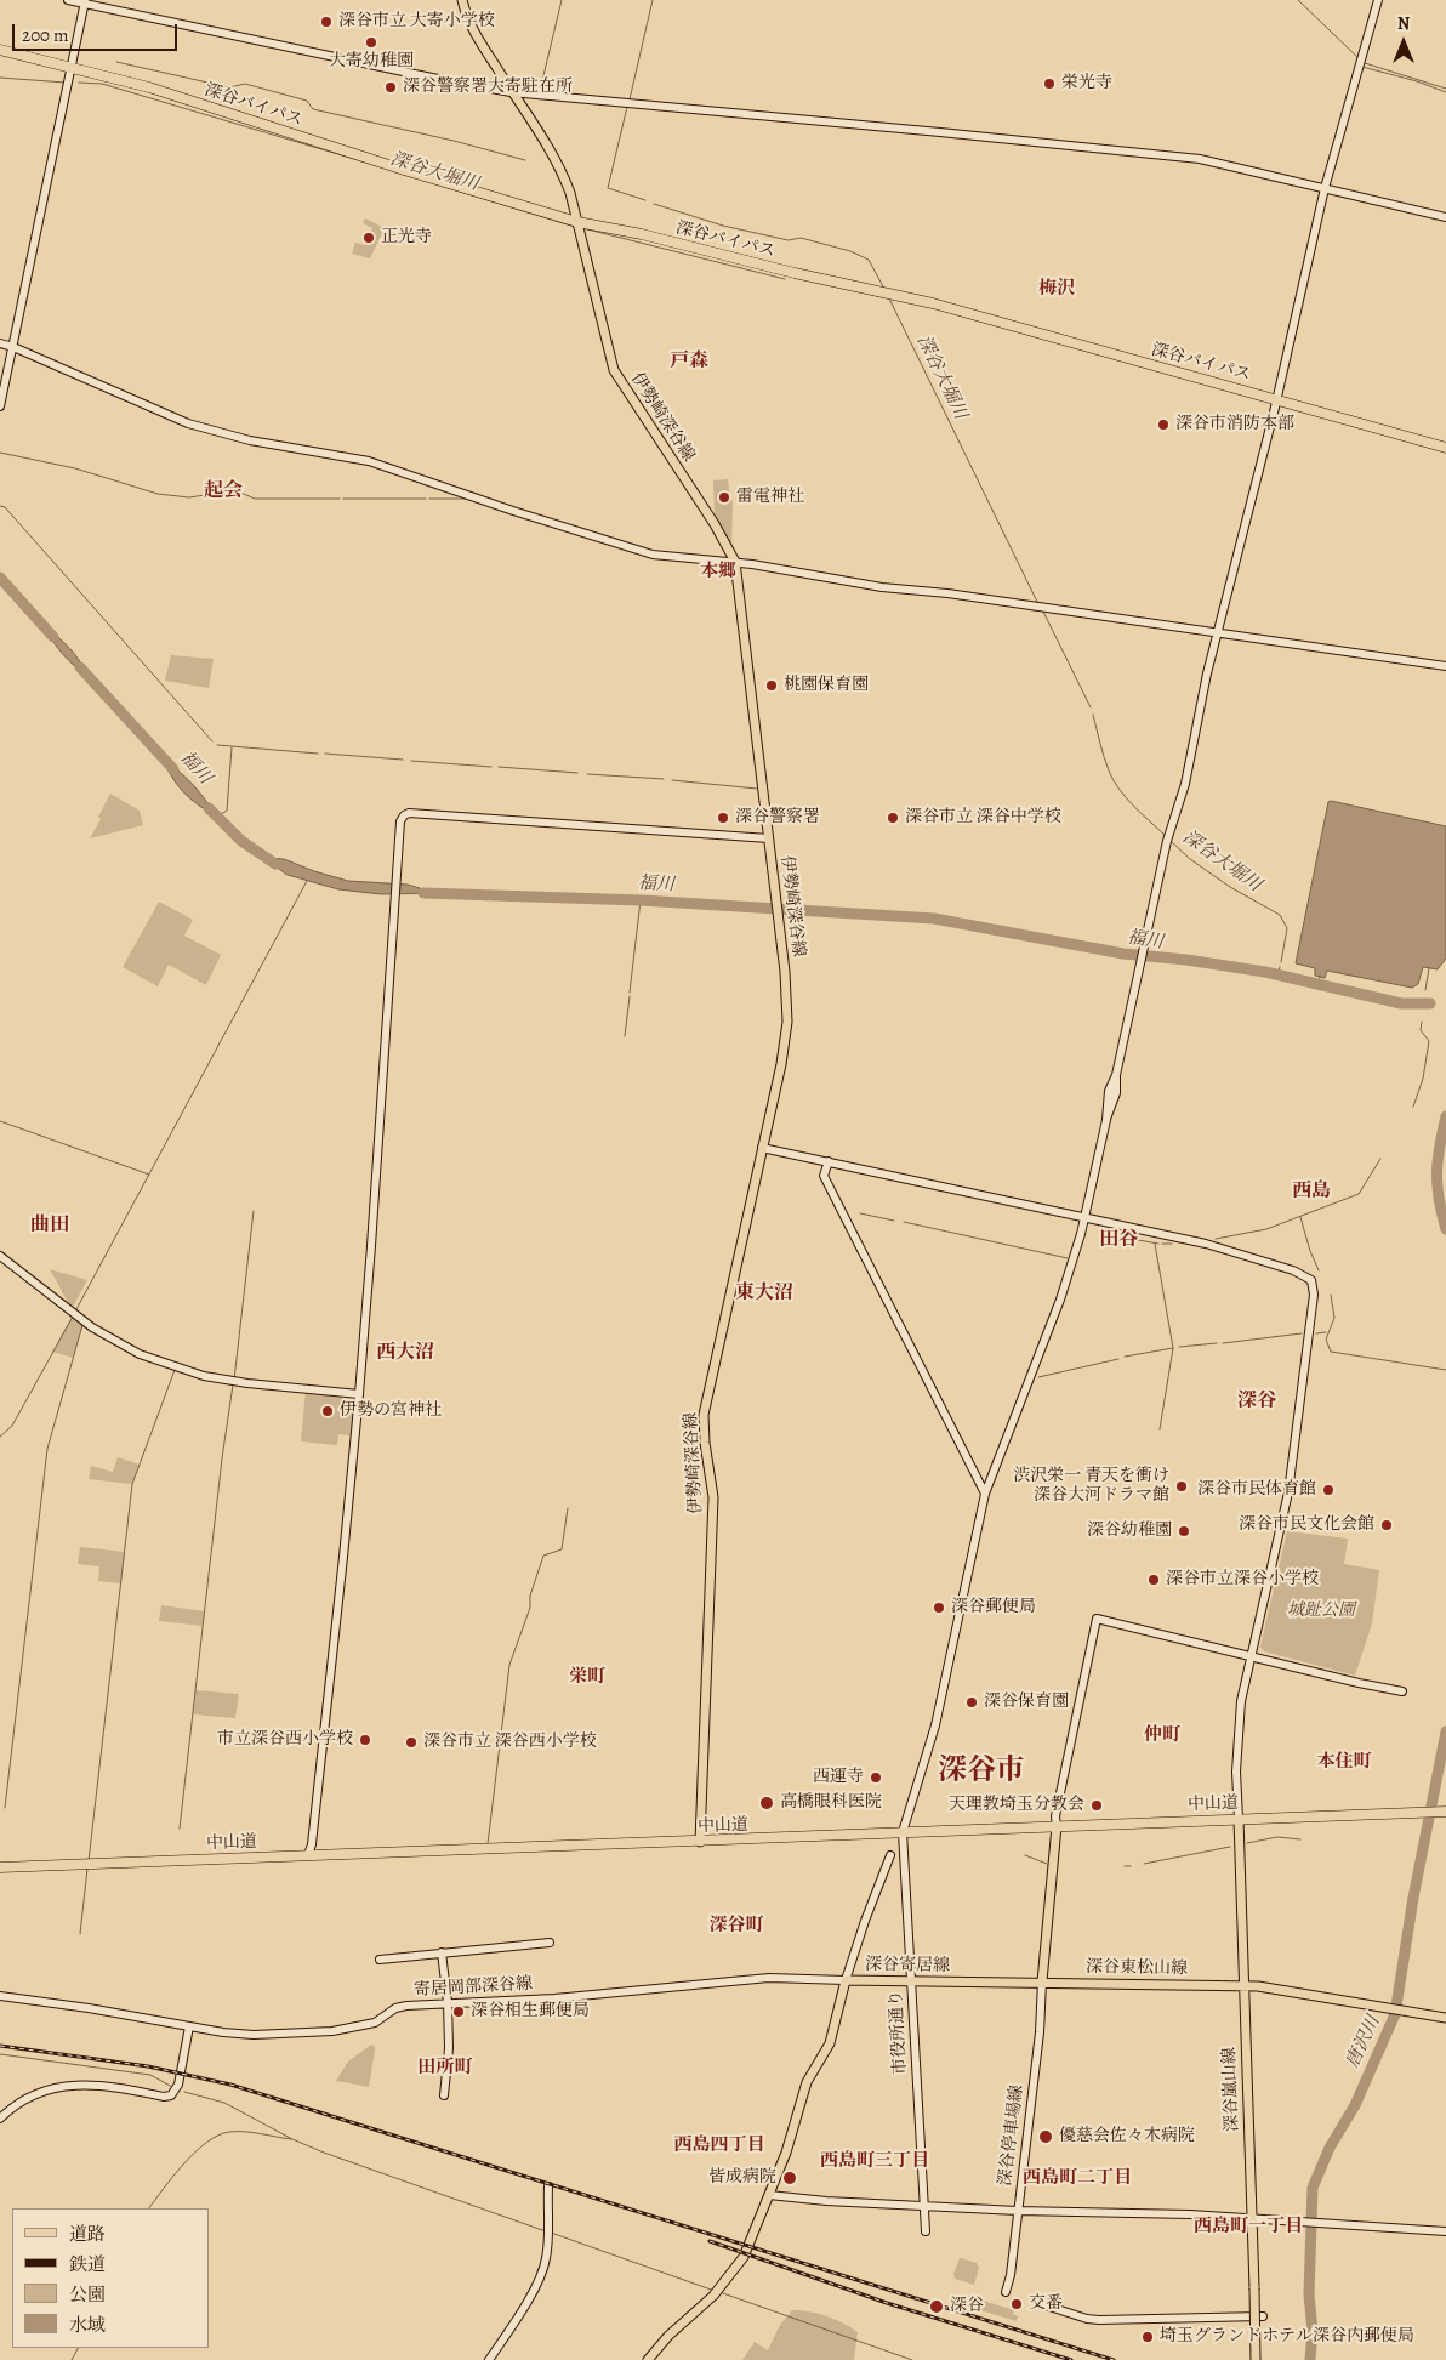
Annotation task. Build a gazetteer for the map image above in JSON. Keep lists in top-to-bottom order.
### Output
{
  "streets": {
    "highway": ["深谷バイパス", "中山道"],
    "main road": [
      "伊勢崎深谷線",
      "深谷寄居線",
      "深谷東松山線",
      "深谷嵐山線"
    ],
    "street": ["寄居岡部深谷線", "市役所通り", "深谷停車場線"]
  },
  "crossings": [
    ["深谷バイパス", "伊勢崎深谷線"],
    ["伊勢崎深谷線", "中山道"],
    ["中山道", "市役所通り"],
    ["中山道", "深谷嵐山線"],
    ["深谷寄居線", "深谷東松山線"],
    ["深谷寄居線", "寄居岡部深谷線"],
    ["深谷寄居線", "市役所通り"],
    ["深谷寄居線", "深谷停車場線"],
    ["深谷東松山線", "深谷嵐山線"],
    ["深谷東松山線", "深谷停車場線"]
  ],
  "districts": [
    "梅沢",
    "戸森",
    "起会",
    "本郷",
    "西島",
    "曲田",
    "田谷",
    "東大沼",
    "西大沼",
    "深谷",
    "栄町",
    "仲町",
    "本住町",
    "深谷市",
    "深谷町",
    "田所町",
    "西島四丁目",
    "西島町三丁目",
    "西島町二丁目",
    "西島町一丁目"
  ],
  "water": ["深谷大堀川", "福川", "唐沢川"],
  "parks": ["城趾公園"],
  "places": [
    "深谷市立 大寄小学校",
    "大寄幼稚園",
    "栄光寺",
    "深谷警察署大寄駐在所",
    "正光寺",
    "深谷市消防本部",
    "雷電神社",
    "桃園保育園",
    "深谷警察署",
    "深谷市立 深谷中学校",
    "伊勢の宮神社",
    "渋沢栄一 青天を衝け 深谷大河ドラマ館",
    "深谷市民体育館",
    "深谷市民文化会館",
    "深谷幼稚園",
    "深谷市立深谷小学校",
    "深谷郵便局",
    "深谷保育園",
    "市立深谷西小学校",
    "深谷市立 深谷西小学校",
    "西運寺",
    "高橋眼科医院",
    "天理教埼玉分教会",
    "深谷相生郵便局",
    "優慈会佐々木病院",
    "皆成病院",
    "交番",
    "深谷",
    "埼玉グランドホテル深谷内郵便局"
  ],
  "legend": [
    "道路",
    "鉄道",
    "公園",
    "水域"
  ],
  "scale_bar": "200 m",
  "north": "top"
}
